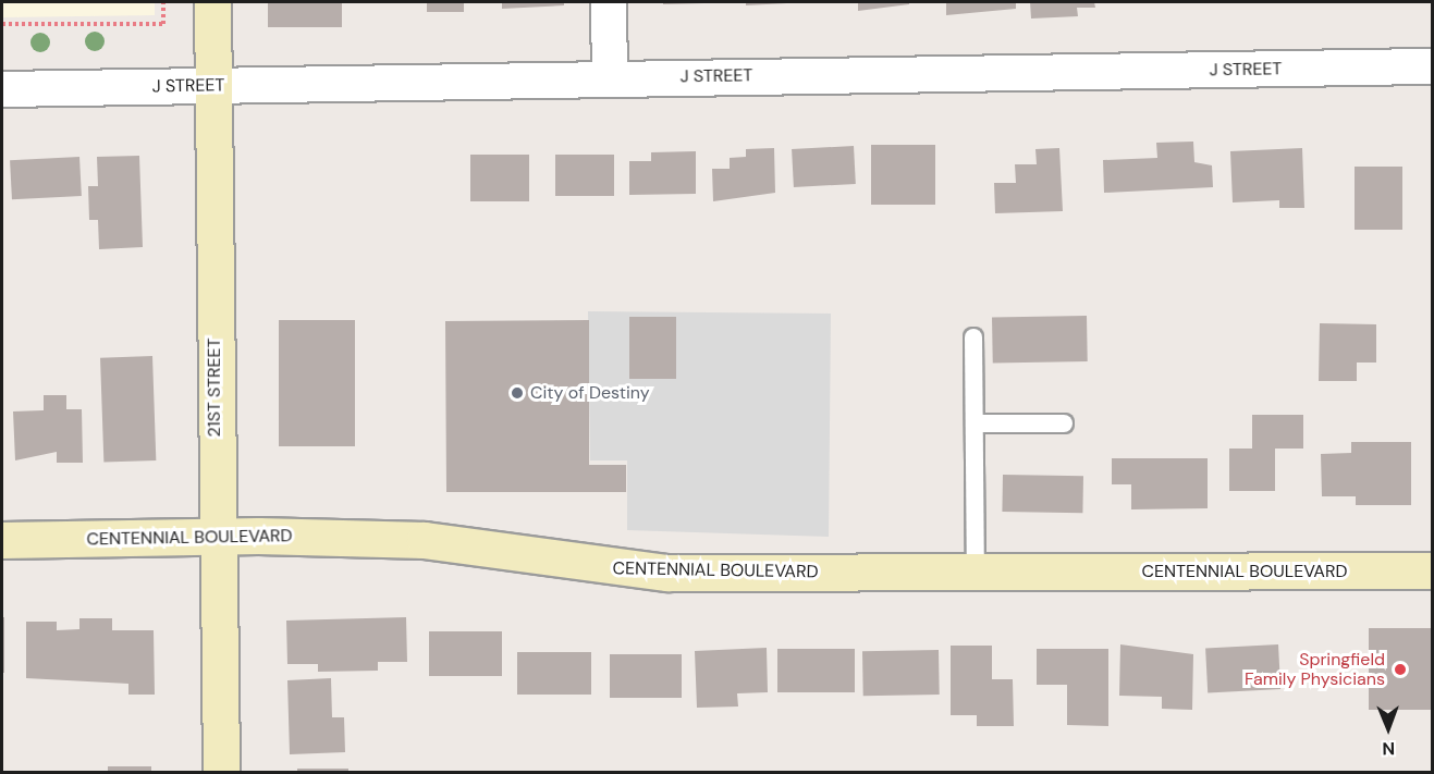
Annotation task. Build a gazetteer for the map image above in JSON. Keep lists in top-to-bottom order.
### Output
{
  "streets": {
    "street": ["J STREET", "21ST STREET", "CENTENNIAL BOULEVARD"]
  },
  "crossings": [
    ["J STREET", "21ST STREET"],
    ["21ST STREET", "CENTENNIAL BOULEVARD"]
  ],
  "places": ["City of Destiny", "Springfield Family Physicians"],
  "north": "bottom"
}
